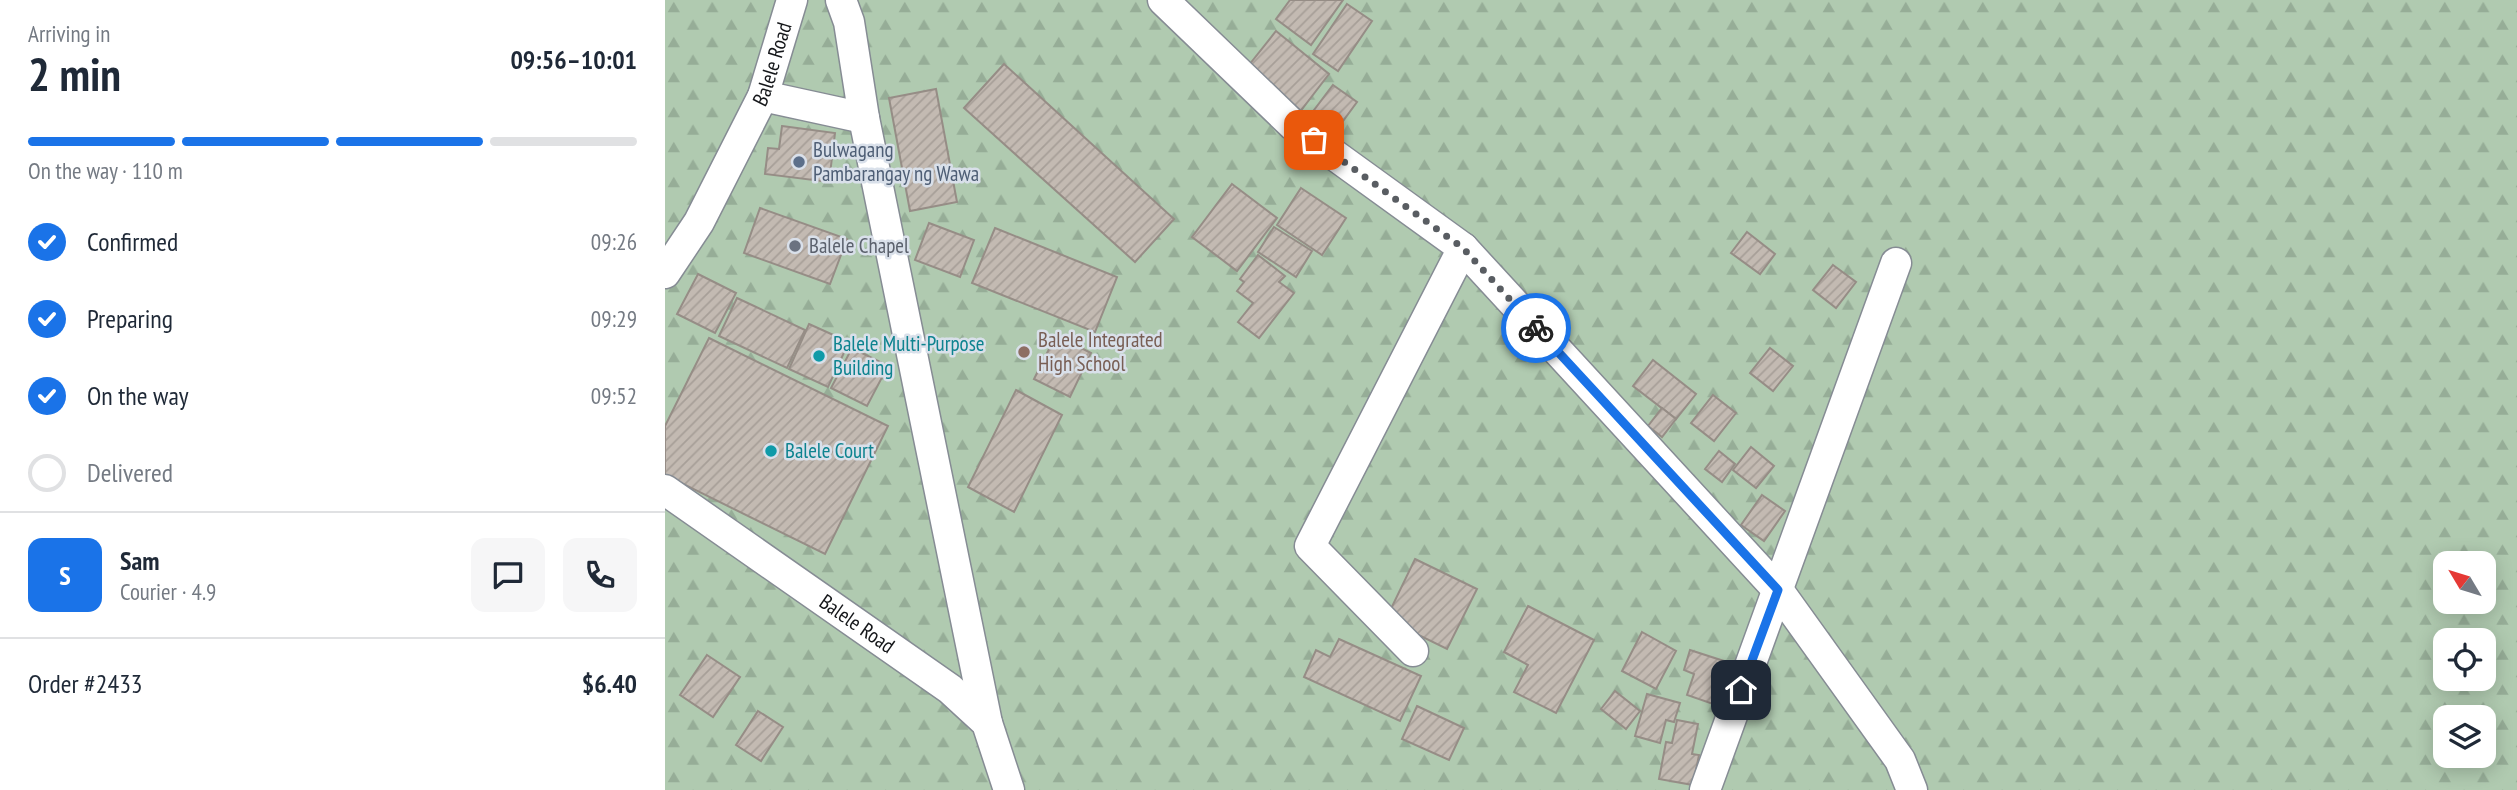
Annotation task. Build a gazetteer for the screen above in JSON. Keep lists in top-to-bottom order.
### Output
{
  "streets": {
    "street": ["Balele Road"]
  },
  "places": [
    "Bulwagang Pambarangay ng Wawa",
    "Balele Chapel",
    "Balele Integrated High School",
    "Balele Multi-Purpose Building",
    "Balele Court"
  ],
  "north": "top left",
  "page": {
    "heading": ["2 min", "Arriving in", "09:56–10:01"],
    "panel": [
      "Sam",
      "Courier · 4.9",
      "Order #2433",
      "$6.40"
    ],
    "bar": "On the way · 110 m",
    "list": [
      ["Confirmed", "09:26"],
      ["Preparing", "09:29"],
      ["On the way", "09:52"],
      "Delivered"
    ],
    "round": "S"
  }
}
